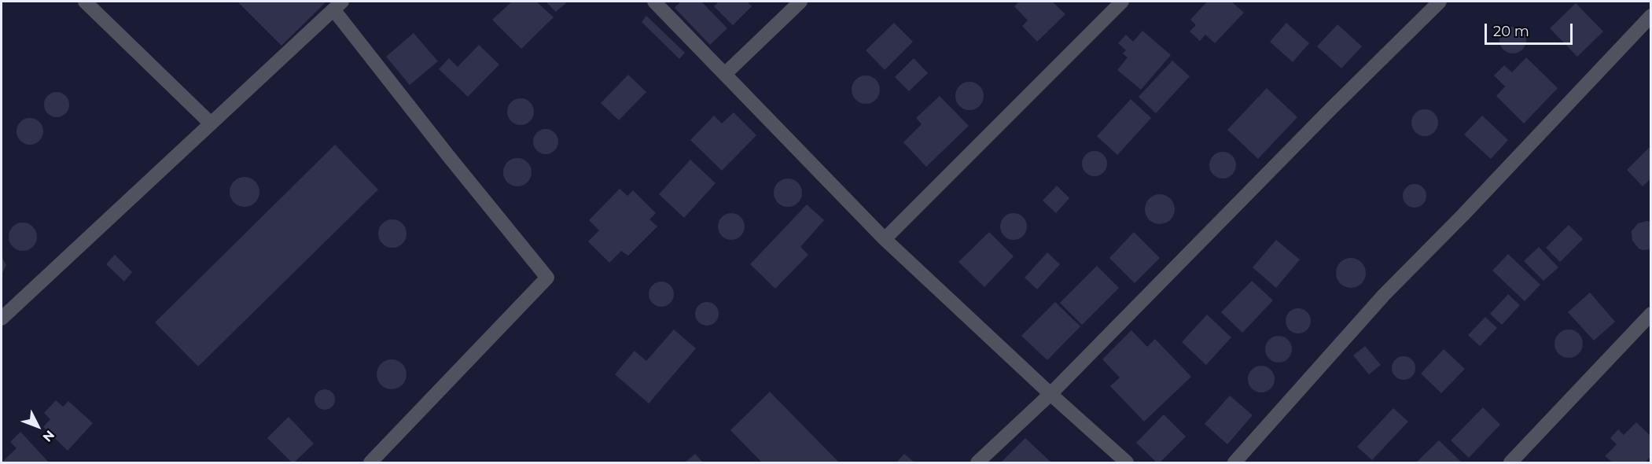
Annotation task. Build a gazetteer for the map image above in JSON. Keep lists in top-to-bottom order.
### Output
{
  "scale_bar": "20 m",
  "north": "bottom right"
}
